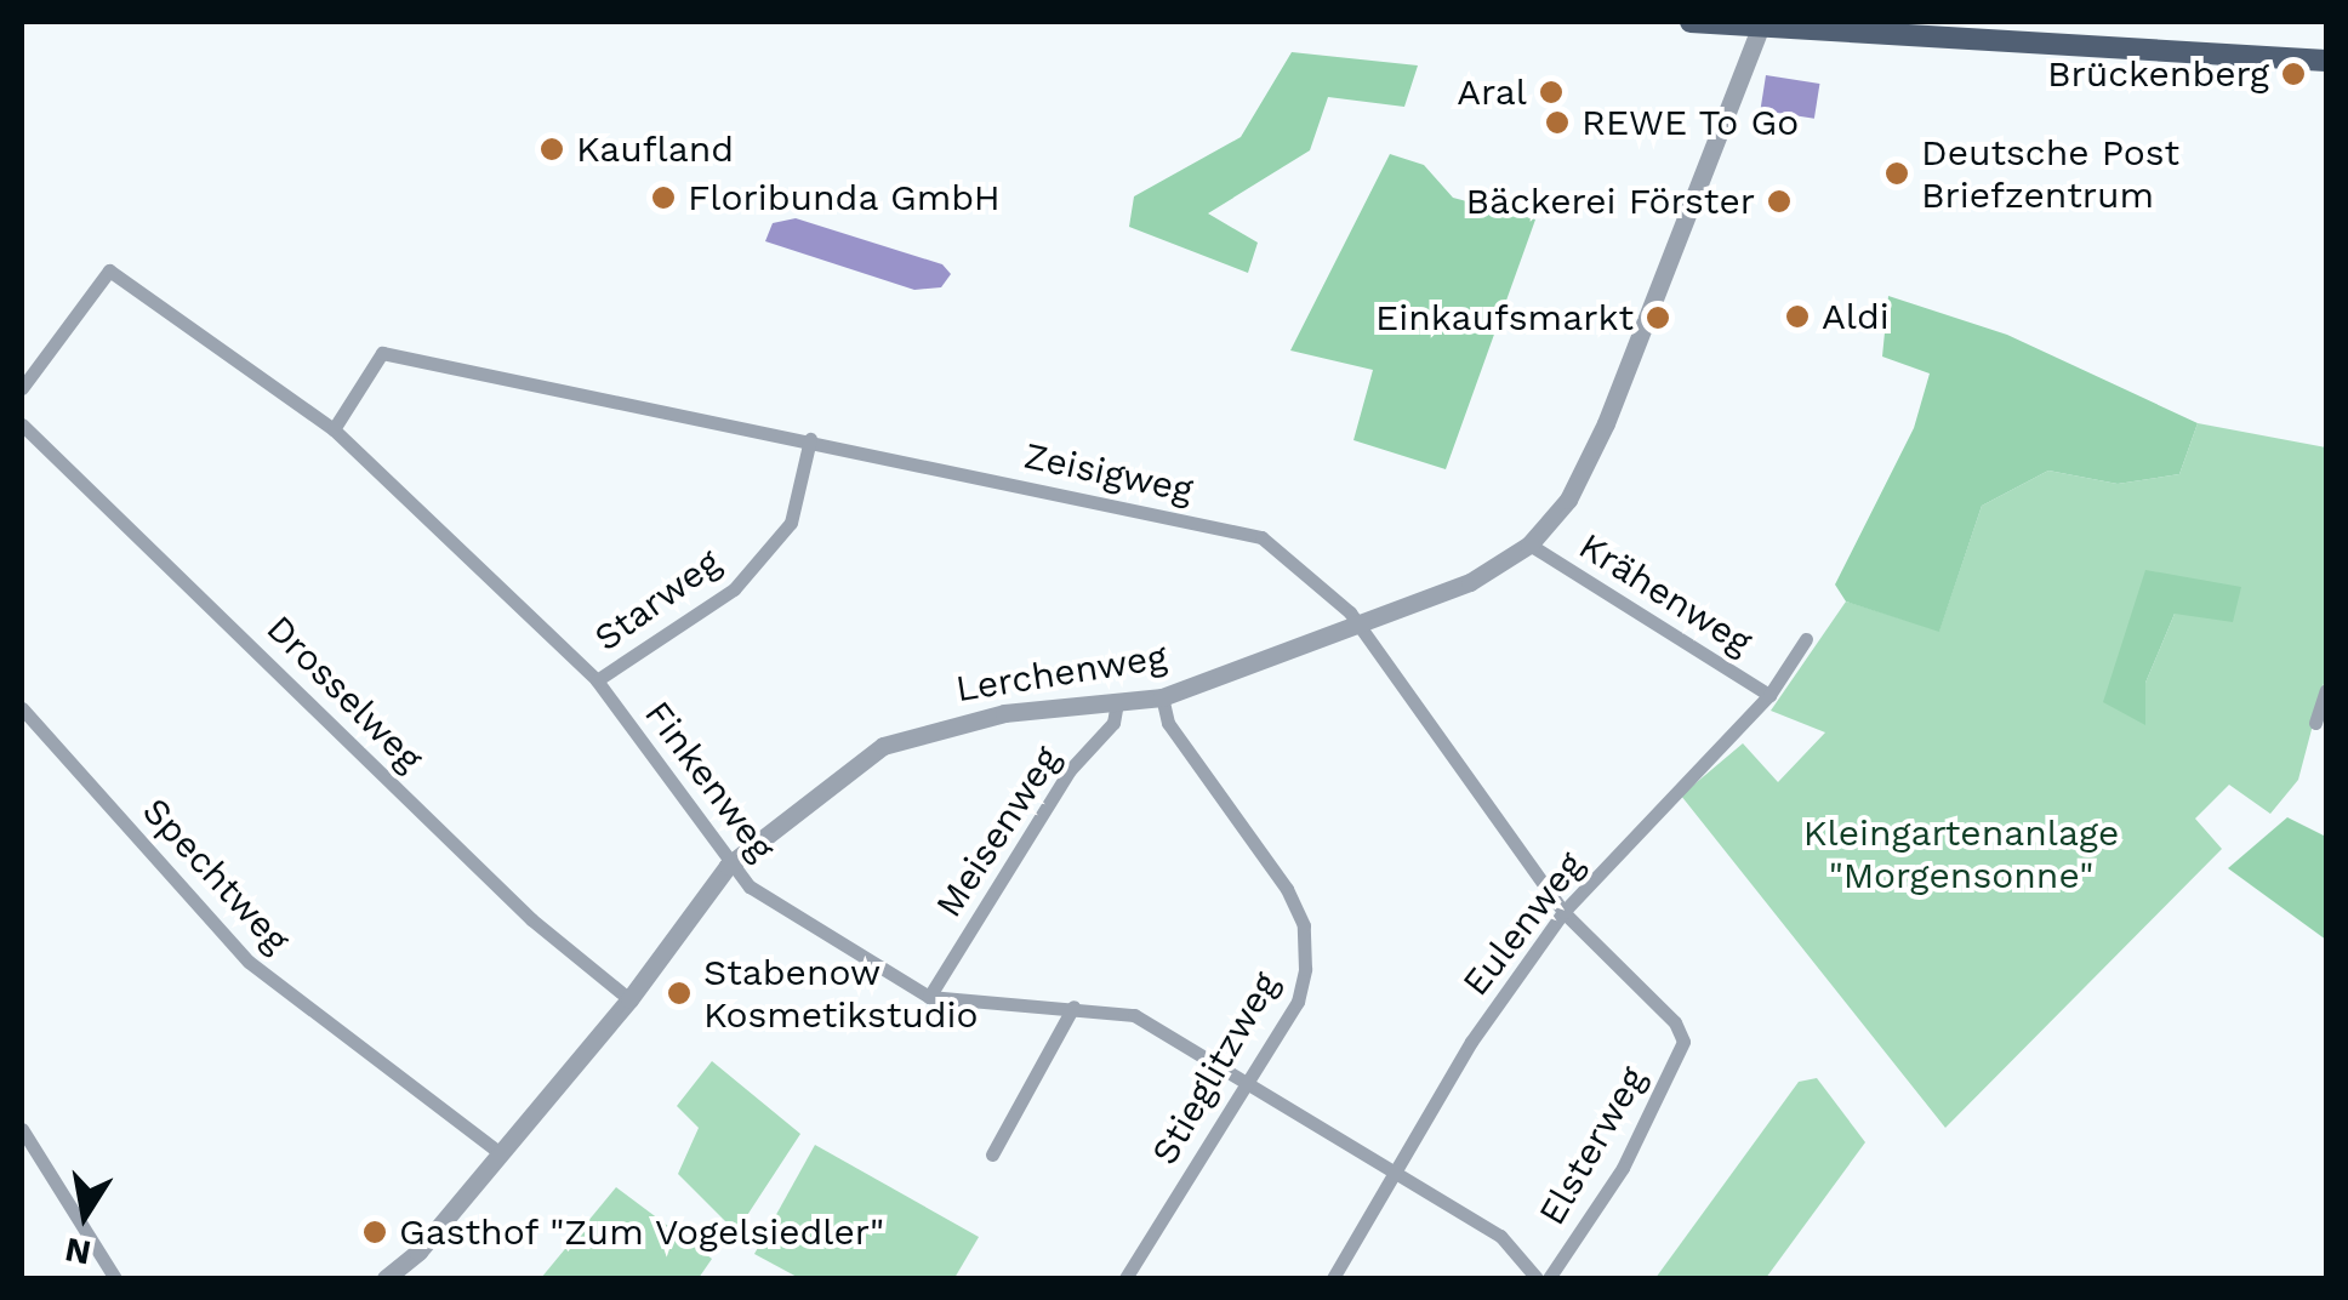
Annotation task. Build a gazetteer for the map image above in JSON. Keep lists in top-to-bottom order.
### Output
{
  "streets": {
    "street": [
      "Zeisigweg",
      "Krähenweg",
      "Starweg",
      "Lerchenweg",
      "Drosselweg",
      "Finkenweg",
      "Meisenweg",
      "Spechtweg",
      "Eulenweg",
      "Stieglitzweg",
      "Elsterweg"
    ]
  },
  "crossings": [
    ["Zeisigweg", "Starweg"],
    ["Zeisigweg", "Lerchenweg"],
    ["Zeisigweg", "Finkenweg"],
    ["Zeisigweg", "Eulenweg"],
    ["Zeisigweg", "Elsterweg"],
    ["Krähenweg", "Lerchenweg"],
    ["Krähenweg", "Eulenweg"],
    ["Starweg", "Finkenweg"],
    ["Lerchenweg", "Drosselweg"],
    ["Lerchenweg", "Finkenweg"],
    ["Lerchenweg", "Meisenweg"],
    ["Lerchenweg", "Spechtweg"],
    ["Lerchenweg", "Stieglitzweg"],
    ["Finkenweg", "Meisenweg"],
    ["Finkenweg", "Eulenweg"],
    ["Finkenweg", "Stieglitzweg"]
  ],
  "parks": ["Kleingartenanlage \"Morgensonne\""],
  "places": [
    "Brückenberg",
    "Aral",
    "REWE To Go",
    "Kaufland",
    "Deutsche Post Briefzentrum",
    "Floribunda GmbH",
    "Bäckerei Förster",
    "Aldi",
    "Einkaufsmarkt",
    "Stabenow Kosmetikstudio",
    "Gasthof \"Zum Vogelsiedler\""
  ],
  "north": "bottom"
}
